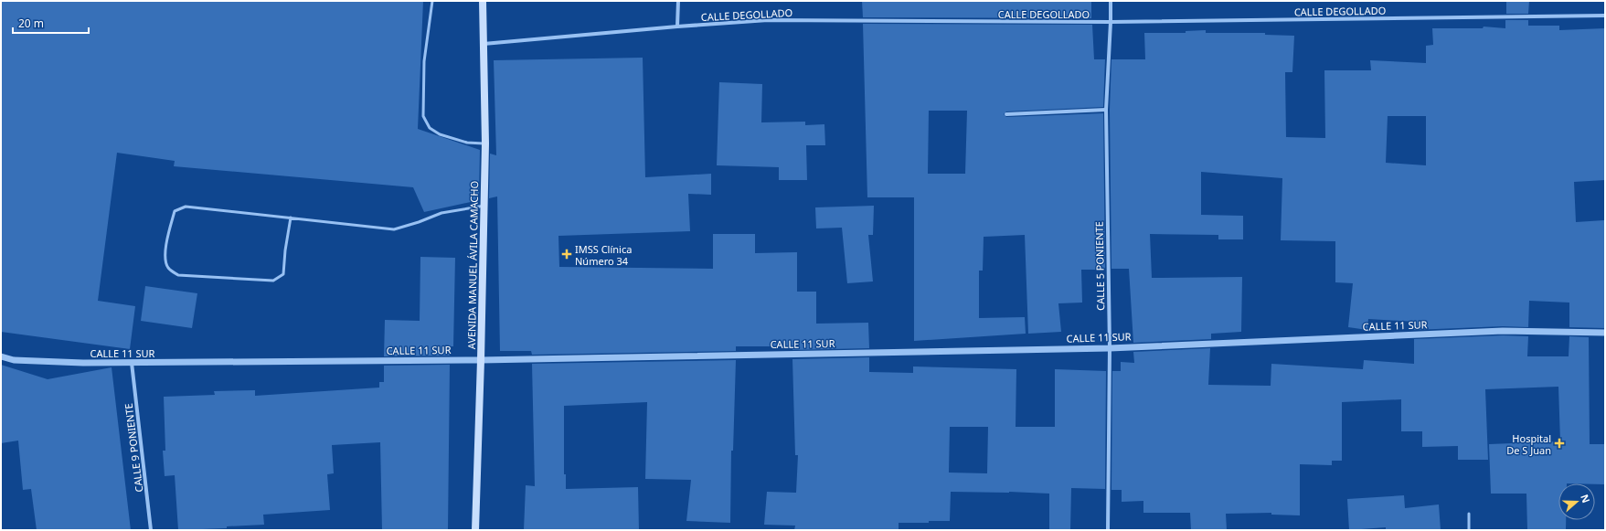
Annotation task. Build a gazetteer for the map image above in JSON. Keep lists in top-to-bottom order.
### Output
{
  "streets": {
    "main road": ["AVENIDA MANUEL ÁVILA CAMACHO"],
    "street": [
      "CALLE DEGOLLADO",
      "CALLE 5 PONIENTE",
      "CALLE 11 SUR",
      "CALLE 9 PONIENTE"
    ]
  },
  "crossings": [
    ["CALLE DEGOLLADO", "AVENIDA MANUEL ÁVILA CAMACHO"],
    ["CALLE DEGOLLADO", "CALLE 5 PONIENTE"],
    ["AVENIDA MANUEL ÁVILA CAMACHO", "CALLE 11 SUR"],
    ["CALLE 5 PONIENTE", "CALLE 11 SUR"],
    ["CALLE 11 SUR", "CALLE 9 PONIENTE"]
  ],
  "places": {
    "health": ["IMSS Clínica Número 34", "Hospital De S Juan"]
  },
  "scale_bar": "20 m",
  "north": "right"
}
